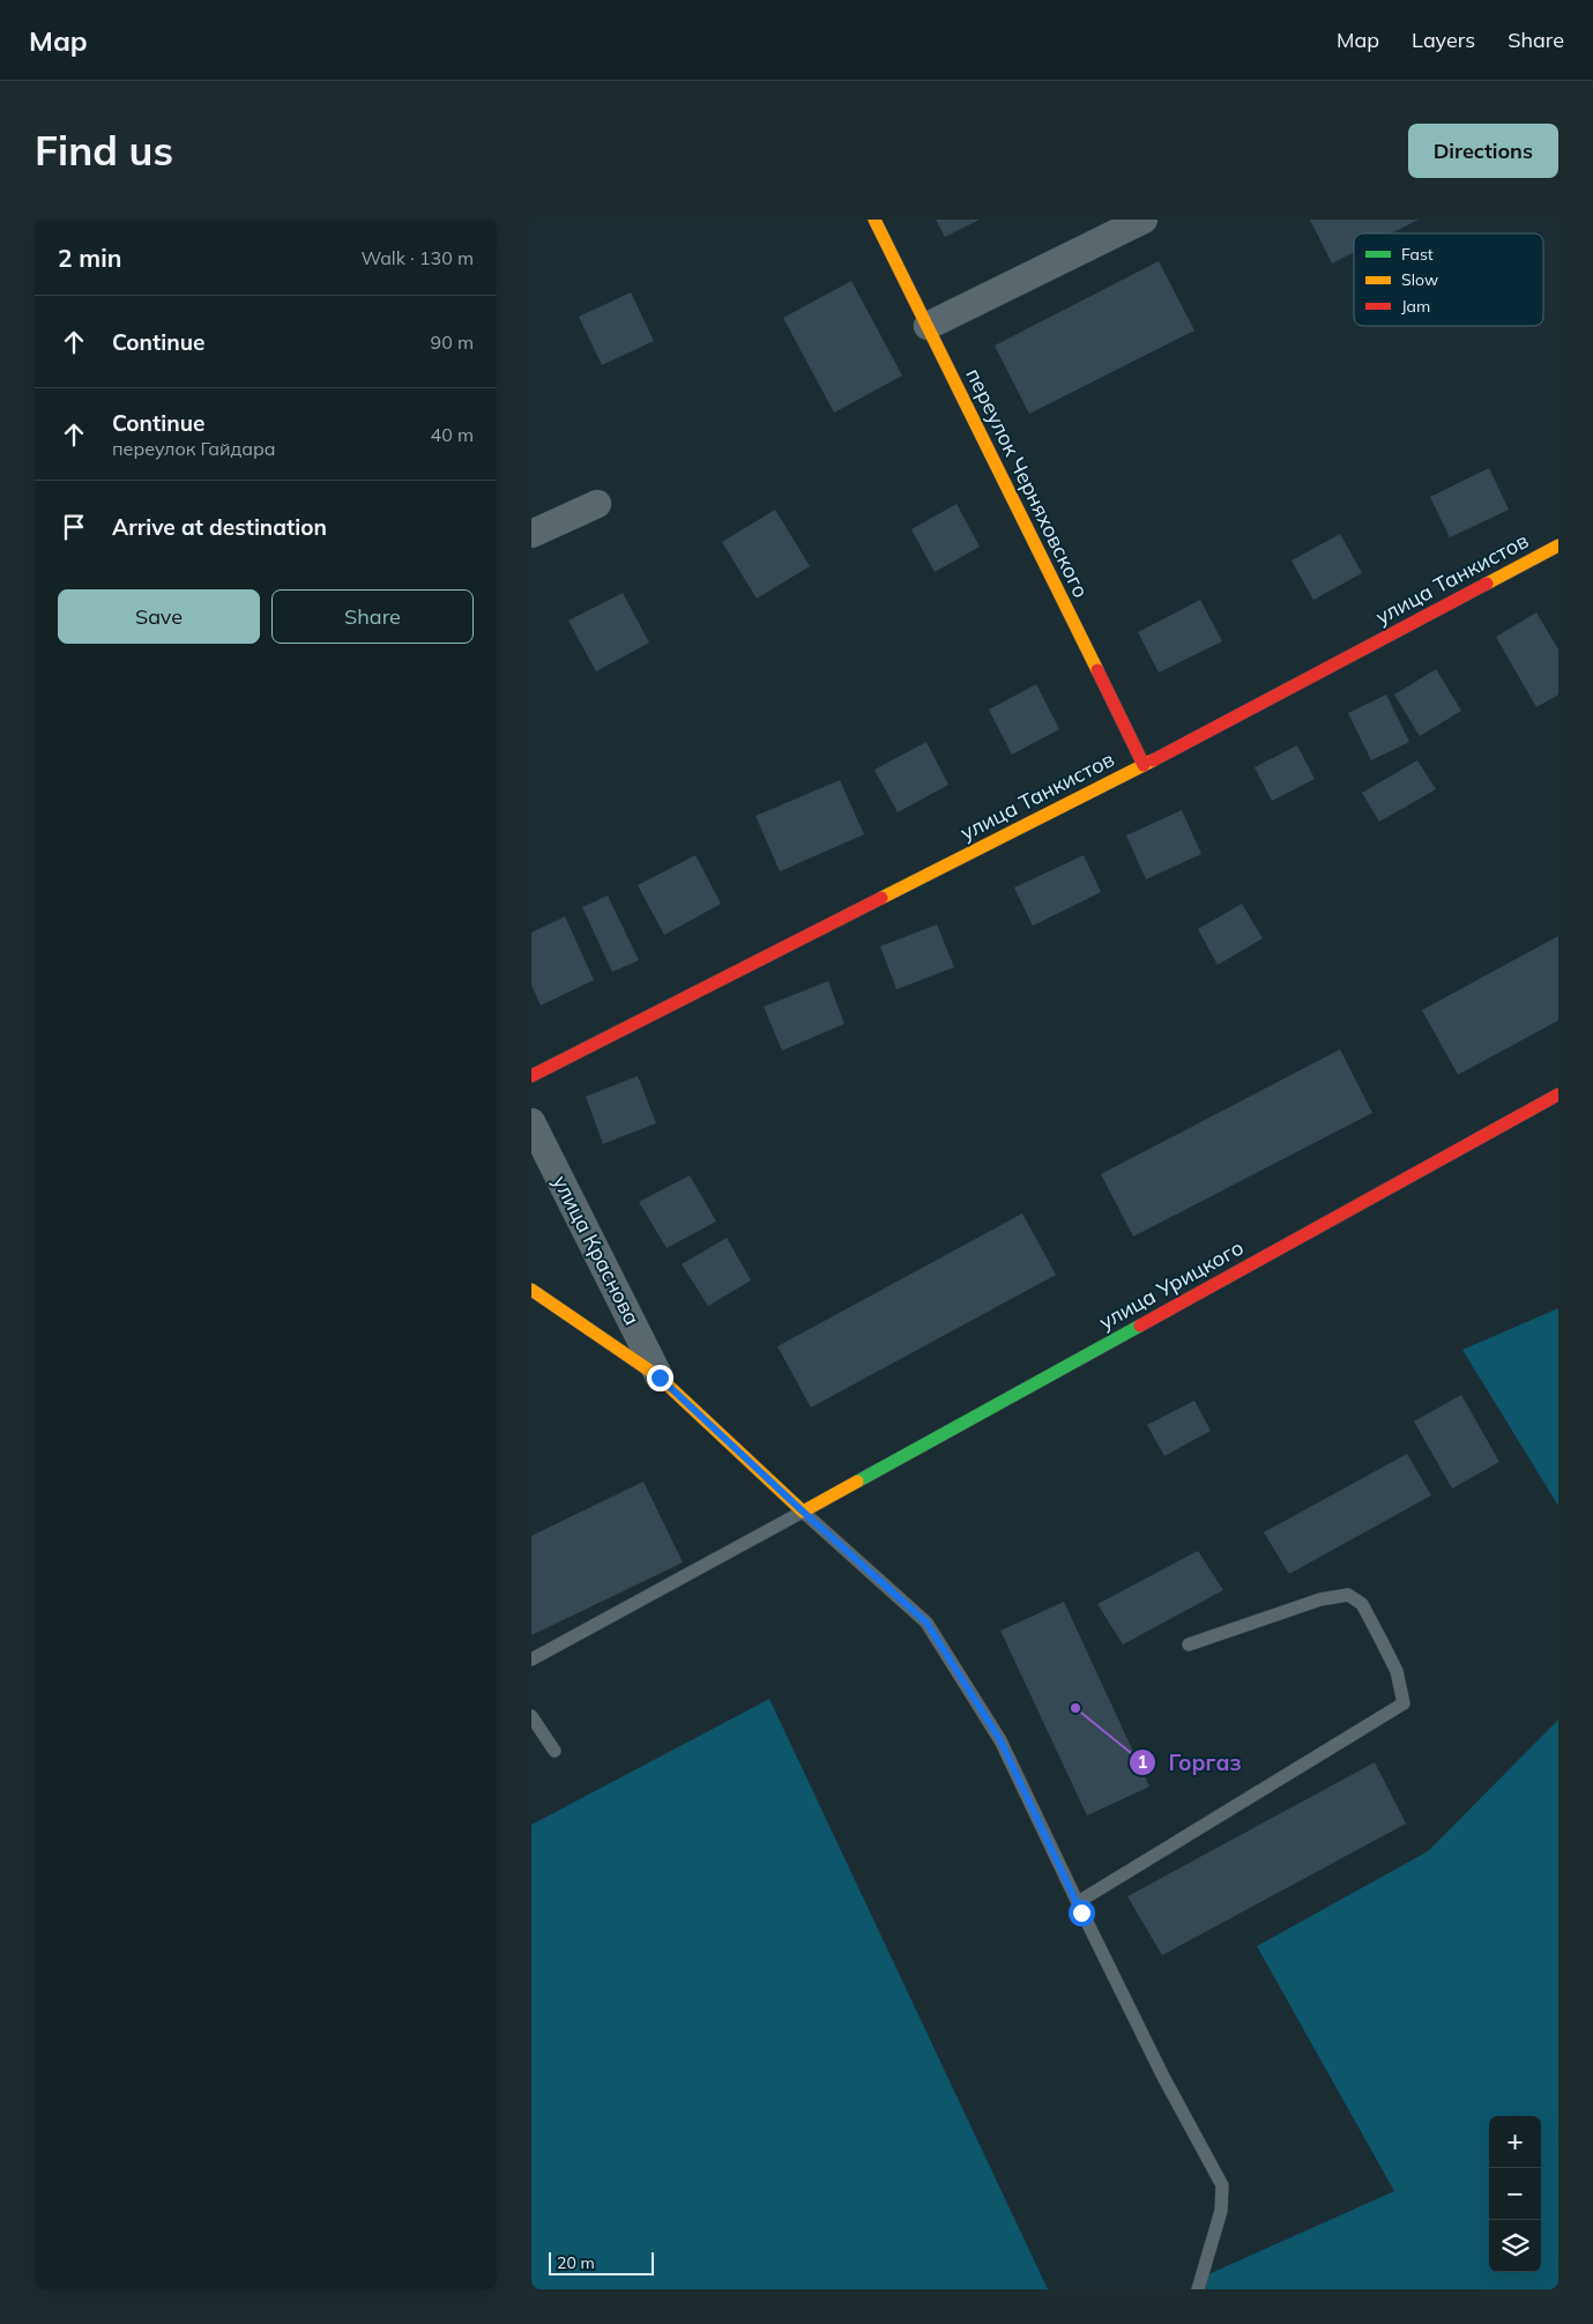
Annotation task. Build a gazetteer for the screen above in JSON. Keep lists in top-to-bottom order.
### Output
{
  "streets": {
    "street": [
      "переулок Черняховского",
      "улица Танкистов",
      "улица Краснова",
      "улица Урицкого"
    ]
  },
  "crossings": [
    ["переулок Черняховского", "улица Танкистов"]
  ],
  "places": ["Горгаз"],
  "legend": ["Fast", "Slow", "Jam"],
  "scale_bar": "20 m",
  "page": {
    "header": "Map",
    "nav": ["Map", "Layers", "Share"],
    "buttons": [
      "Directions",
      ["Save", "Share"]
    ],
    "title": "Find us",
    "heading": ["2 min", "Walk · 130 m"],
    "list": [
      ["Continue", "90 m"],
      ["Continue", "переулок Гайдара", "40 m"],
      "Arrive at destination"
    ],
    "map_buttons": ["+", "−"],
    "scale": "20 m"
  }
}
